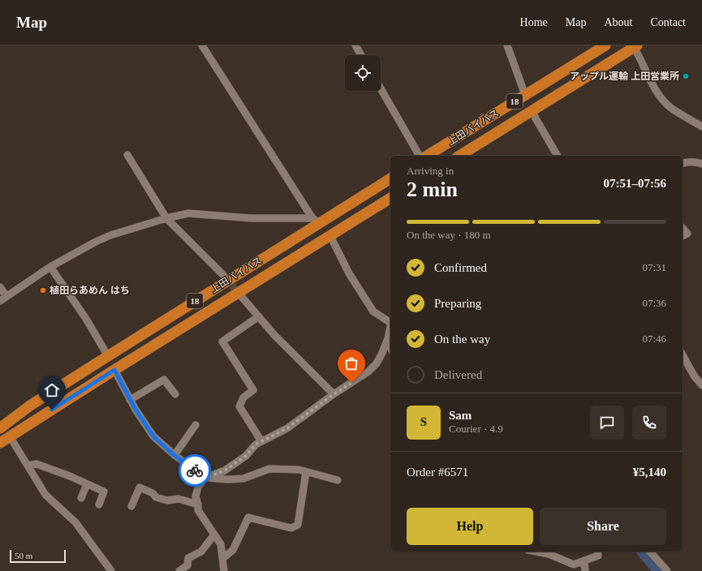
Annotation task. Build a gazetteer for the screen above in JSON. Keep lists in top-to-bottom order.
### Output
{
  "streets": {
    "highway": ["18", "上田バイパス"]
  },
  "places": ["アップル運輸 上田営業所", "植田らあめん はち"],
  "scale_bar": "50 m",
  "page": {
    "header": "Map",
    "nav": [
      "Home",
      "Map",
      "About",
      "Contact"
    ],
    "heading": ["2 min", "Arriving in", "07:51–07:56"],
    "panel": [
      "Sam",
      "Courier · 4.9",
      "Order #6571",
      "¥5,140"
    ],
    "bar": "On the way · 180 m",
    "list": [
      ["Confirmed", "07:31"],
      ["Preparing", "07:36"],
      ["On the way", "07:46"],
      "Delivered"
    ],
    "round": "S",
    "buttons": ["Help", "Share"],
    "scale": "50 m"
  }
}
